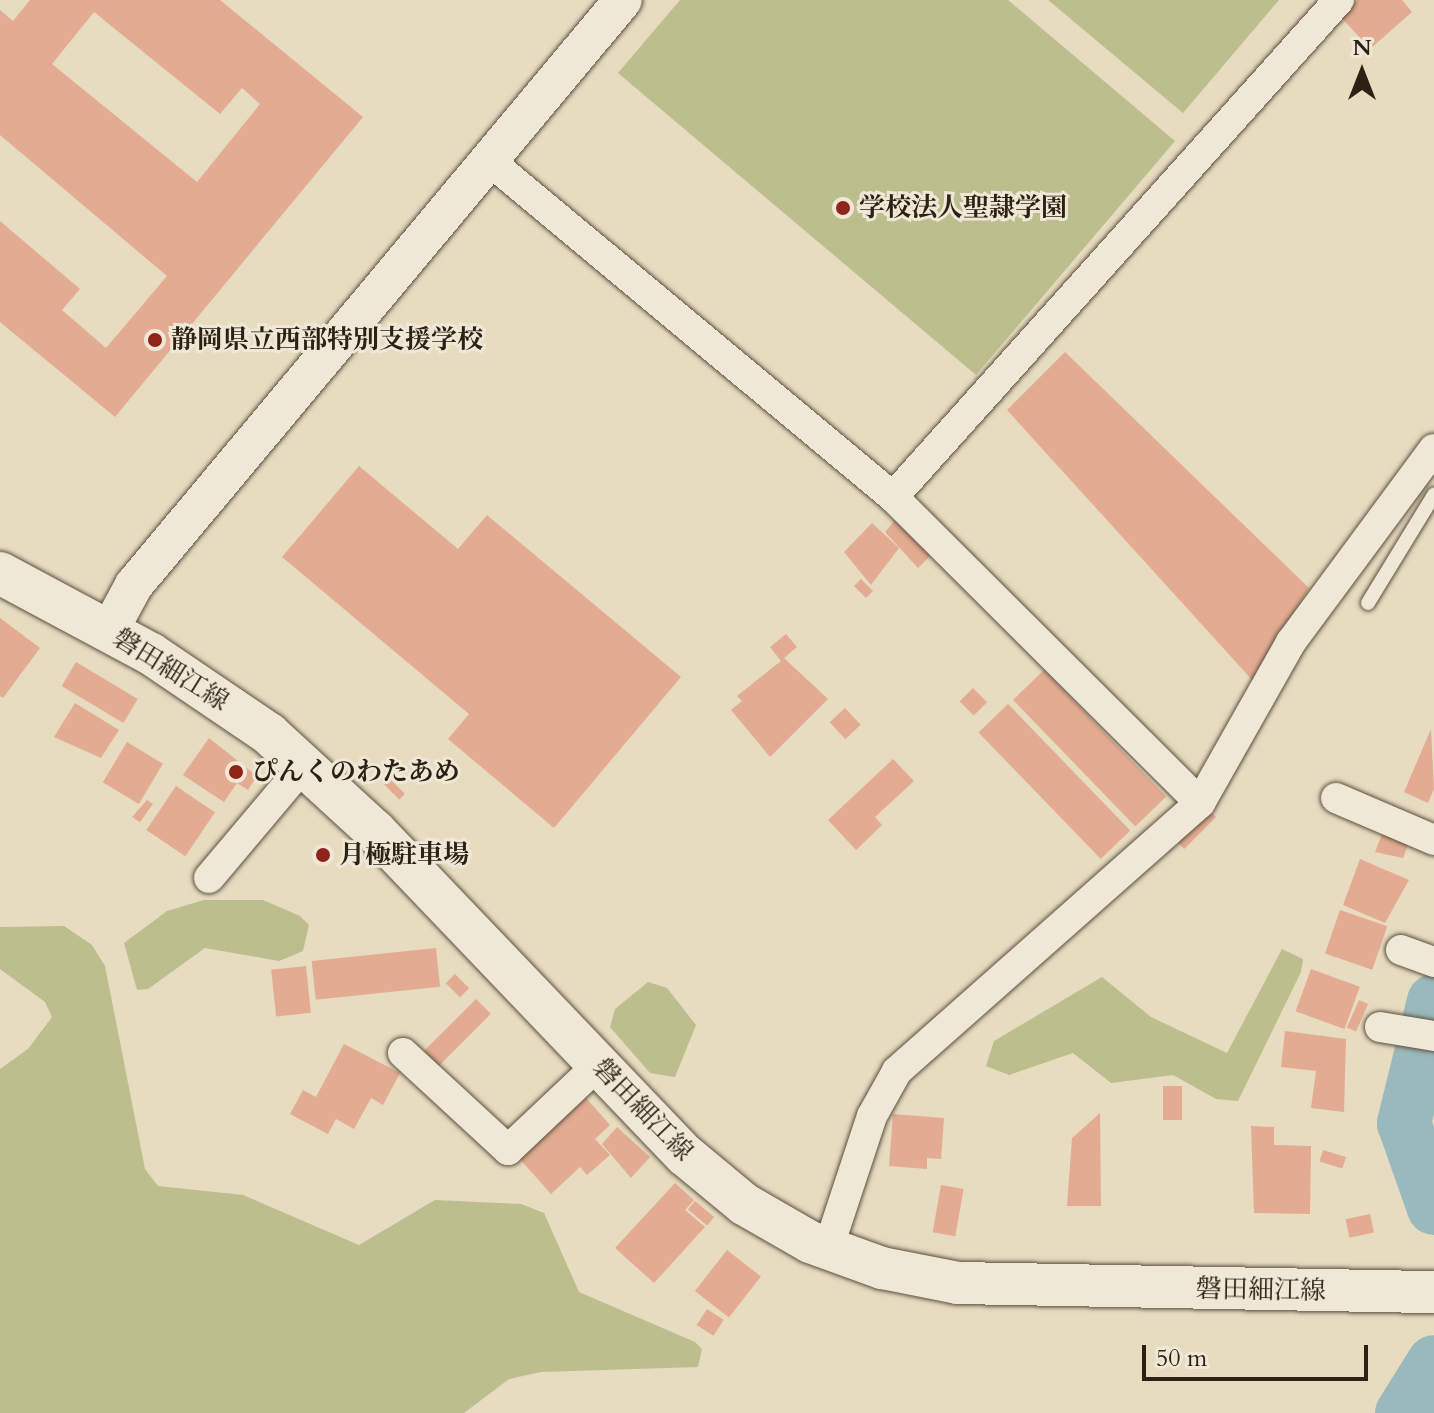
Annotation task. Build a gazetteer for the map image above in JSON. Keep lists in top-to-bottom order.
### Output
{
  "streets": {
    "main road": ["磐田細江線"]
  },
  "places": [
    "学校法人聖隷学園",
    "静岡県立西部特別支援学校",
    "ぴんくのわたあめ",
    "月極駐車場"
  ],
  "scale_bar": "50 m",
  "north": "top"
}
